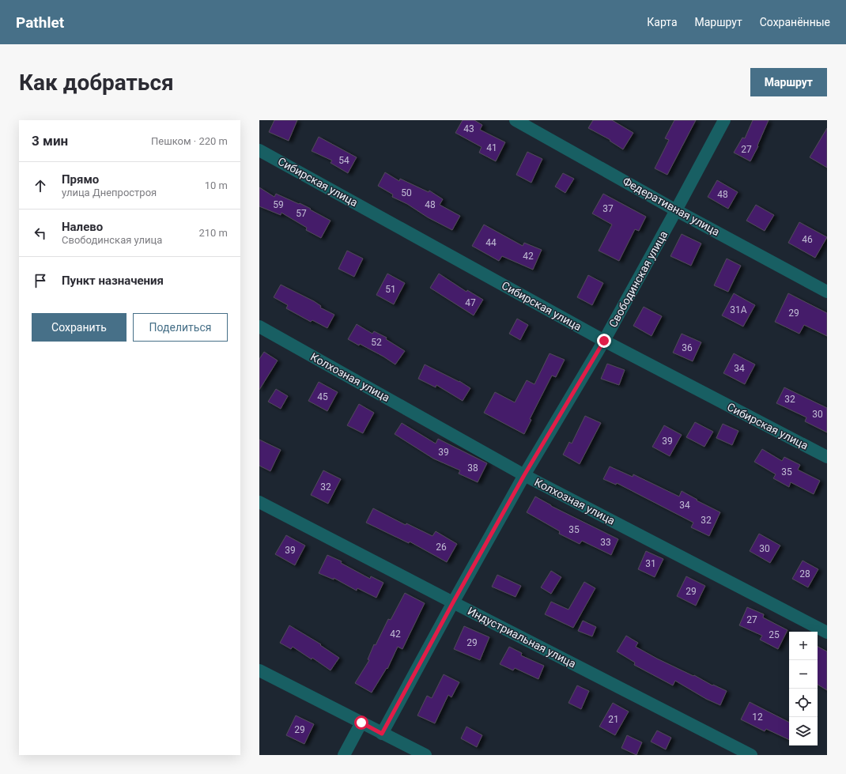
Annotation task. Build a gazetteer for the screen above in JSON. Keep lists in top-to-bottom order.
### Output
{
  "streets": {
    "street": [
      "Сибирская улица",
      "Федеративная улица",
      "Свободинская улица",
      "Колхозная улица",
      "Индустриальная улица"
    ]
  },
  "crossings": [
    ["Сибирская улица", "Свободинская улица"],
    ["Федеративная улица", "Свободинская улица"],
    ["Свободинская улица", "Колхозная улица"],
    ["Свободинская улица", "Индустриальная улица"]
  ],
  "house_numbers": [
    "43",
    "41",
    "27",
    "54",
    "50",
    "48",
    "59",
    "48",
    "37",
    "57",
    "46",
    "44",
    "42",
    "51",
    "47",
    "31А",
    "29",
    "52",
    "36",
    "34",
    "45",
    "32",
    "30",
    "39",
    "39",
    "38",
    "35",
    "32",
    "34",
    "32",
    "35",
    "33",
    "26",
    "30",
    "39",
    "31",
    "28",
    "29",
    "27",
    "42",
    "25",
    "29",
    "12",
    "21",
    "29"
  ],
  "page": {
    "header": "Pathlet",
    "nav": ["Карта", "Маршрут", "Сохранённые"],
    "buttons": [
      "Маршрут",
      ["Сохранить", "Поделиться"]
    ],
    "title": "Как добраться",
    "heading": ["3 мин", "Пешком · 220 m"],
    "list": [
      ["Прямо", "улица Днепростроя", "10 m"],
      ["Налево", "Свободинская улица", "210 m"],
      "Пункт назначения"
    ],
    "map_buttons": ["+", "−"]
  }
}
